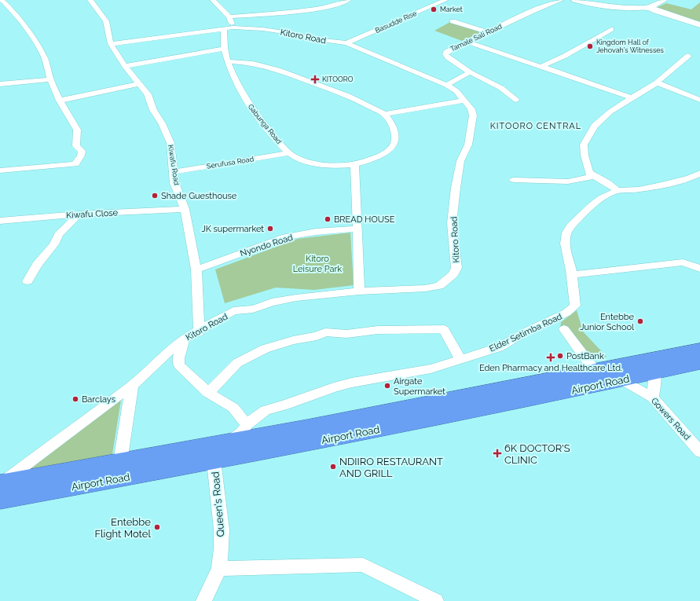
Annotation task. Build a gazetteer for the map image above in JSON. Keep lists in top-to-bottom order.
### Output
{
  "streets": {
    "highway": ["Airport Road"],
    "street": [
      "Basudde Rise",
      "Kitoro Road",
      "Tamale Sali Road",
      "Gabunga Road",
      "Serufusa Road",
      "Kiwafu Road",
      "Kiwafu Close",
      "Nyondo Road",
      "Elder Setimba Road",
      "Gowers Road",
      "Queen's Road"
    ]
  },
  "crossings": [
    ["Basudde Rise", "Kitoro Road"],
    ["Kitoro Road", "Gabunga Road"],
    ["Kitoro Road", "Kiwafu Road"],
    ["Kitoro Road", "Airport Road"],
    ["Gabunga Road", "Serufusa Road"],
    ["Serufusa Road", "Kiwafu Road"],
    ["Kiwafu Road", "Kiwafu Close"],
    ["Kiwafu Road", "Nyondo Road"],
    ["Elder Setimba Road", "Airport Road"],
    ["Airport Road", "Gowers Road"],
    ["Airport Road", "Queen's Road"]
  ],
  "districts": ["KITOORO CENTRAL"],
  "parks": ["Kitoro Leisure Park"],
  "places": {
    "other": [
      "Market",
      "Kingdom Hall of Jehovah's Witnesses",
      "Shade Guesthouse",
      "BREAD HOUSE",
      "JK supermarket",
      "Entebbe Junior School",
      "PostBank",
      "Airgate Supermarket",
      "Barclays",
      "NDIIRO RESTAURANT AND GRILL",
      "Entebbe Flight Motel"
    ],
    "health": ["KITOORO", "Eden Pharmacy and Healthcare Ltd.", "6K DOCTOR'S CLINIC"]
  }
}
